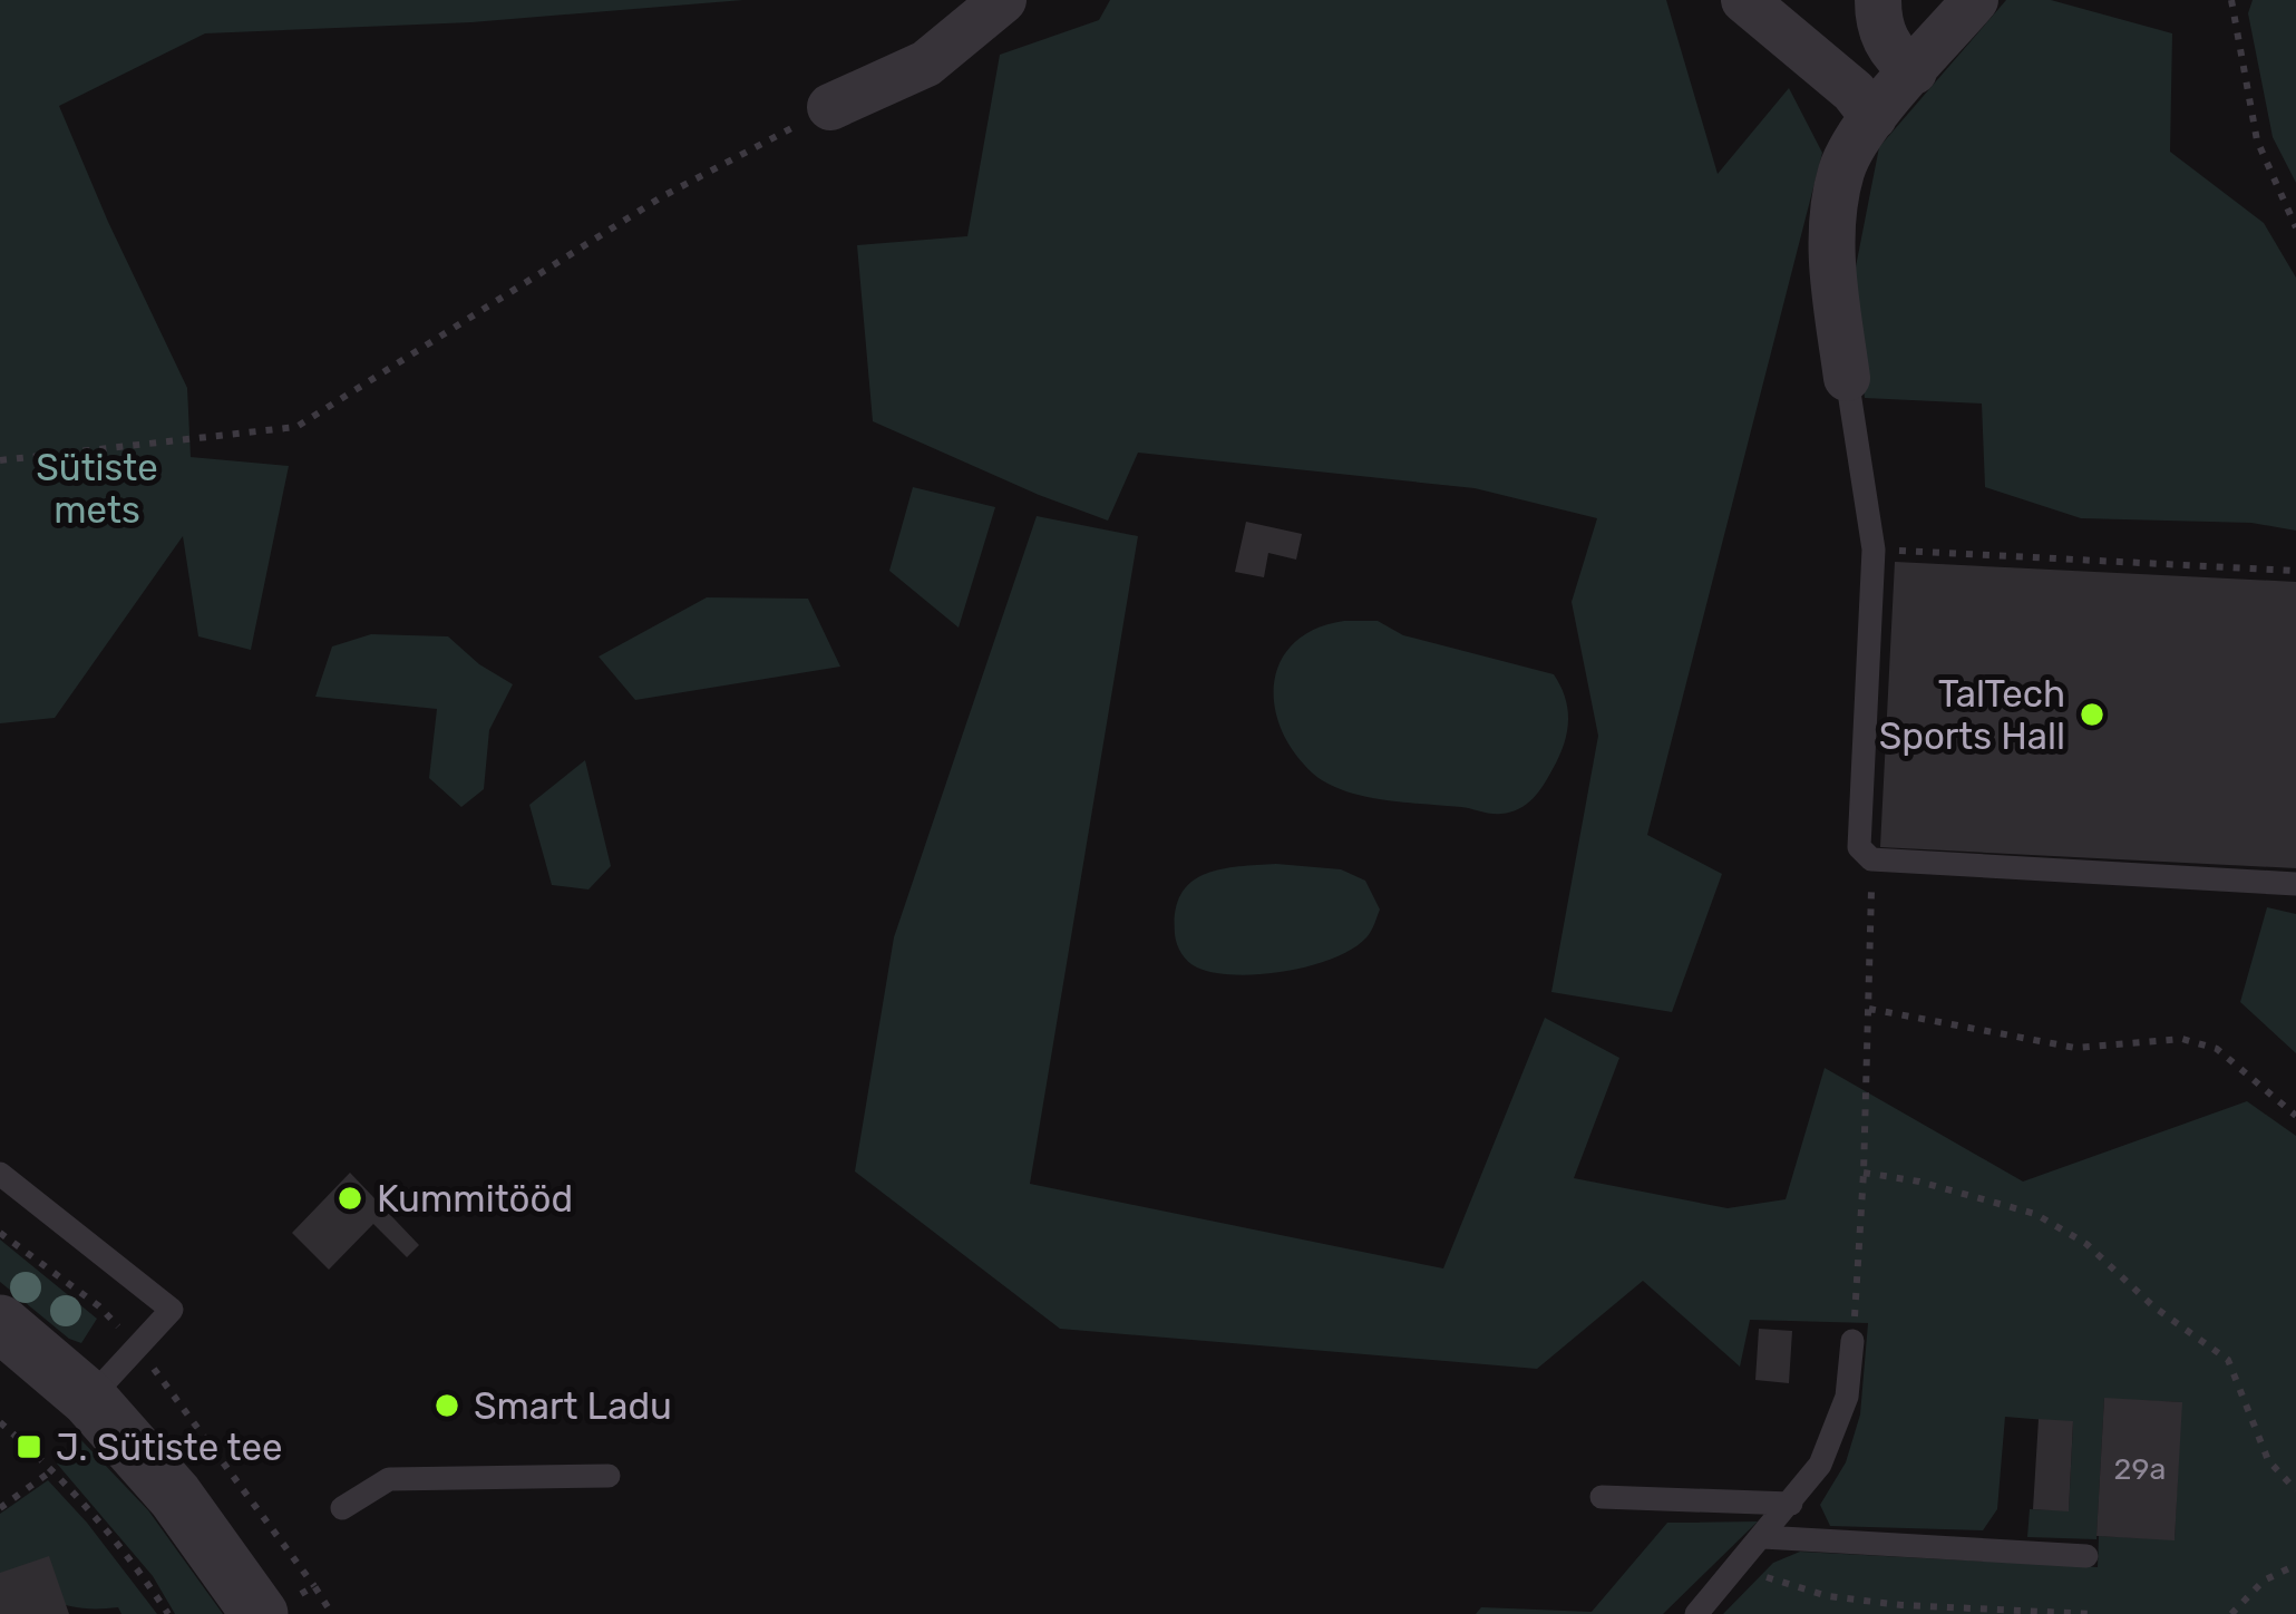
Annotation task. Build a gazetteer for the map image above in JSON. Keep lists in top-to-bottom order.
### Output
{
  "parks": ["Sütiste mets"],
  "places": {
    "other": ["TalTech Sports Hall", "Kummitööd", "Smart Ladu"],
    "transit": ["J. Sütiste tee"]
  },
  "house_numbers": ["29a"]
}
